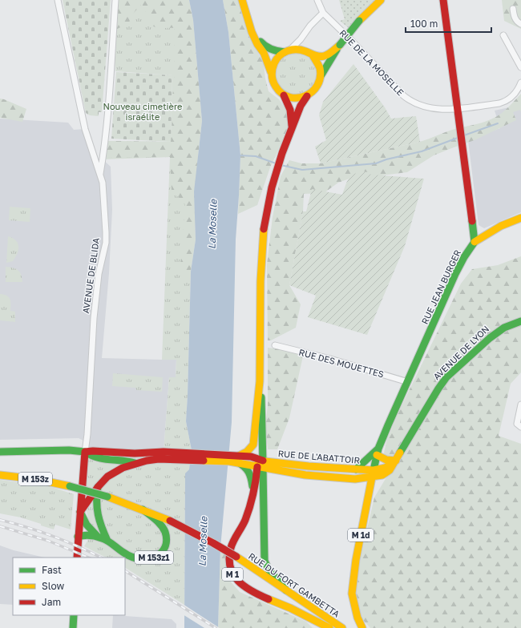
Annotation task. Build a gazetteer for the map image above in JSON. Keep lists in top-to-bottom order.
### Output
{
  "streets": {
    "main road": [
      "AVENUE DE BLIDA",
      "RUE JEAN BURGER",
      "AVENUE DE LYON",
      "RUE DE L'ABATTOIR",
      "M 153z",
      "M 1d",
      "M 153z1",
      "M 1",
      "RUE DU FORT GAMBETTA"
    ],
    "street": ["RUE DE LA MOSELLE", "RUE DES MOUETTES"]
  },
  "crossings": [
    ["AVENUE DE BLIDA", "M 153z1"],
    ["RUE JEAN BURGER", "AVENUE DE LYON"],
    ["RUE JEAN BURGER", "RUE DES MOUETTES"],
    ["RUE JEAN BURGER", "RUE DE L'ABATTOIR"],
    ["RUE JEAN BURGER", "M 1d"],
    ["AVENUE DE LYON", "RUE DE L'ABATTOIR"],
    ["AVENUE DE LYON", "M 1d"],
    ["RUE DE L'ABATTOIR", "M 1d"],
    ["RUE DE L'ABATTOIR", "M 1"],
    ["M 153z", "M 153z1"],
    ["M 153z", "RUE DU FORT GAMBETTA"],
    ["M 153z1", "RUE DU FORT GAMBETTA"],
    ["M 1", "RUE DU FORT GAMBETTA"]
  ],
  "water": ["La Moselle"],
  "parks": ["Nouveau cimetière israélite"],
  "legend": ["Fast", "Slow", "Jam"],
  "scale_bar": "100 m"
}
